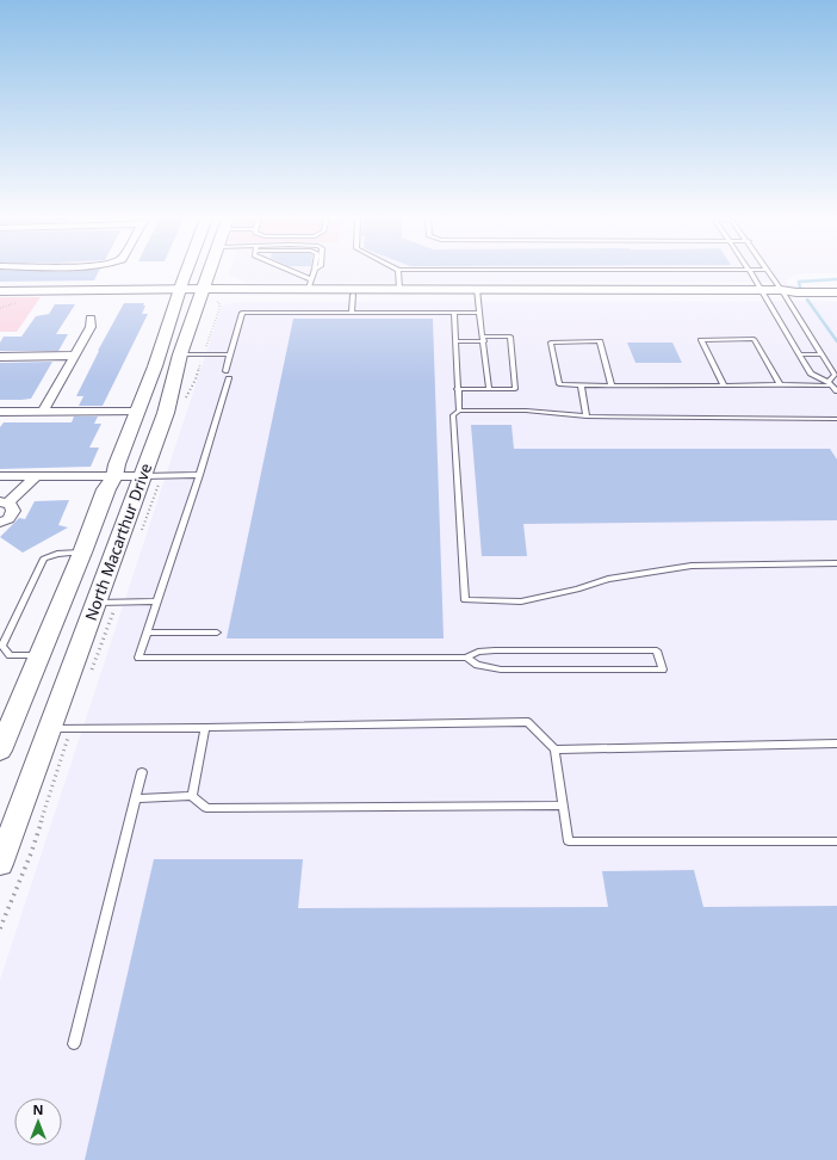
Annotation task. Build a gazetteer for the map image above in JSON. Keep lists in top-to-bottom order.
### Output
{
  "streets": {
    "main road": ["North Macarthur Drive"]
  },
  "north": "top"
}
